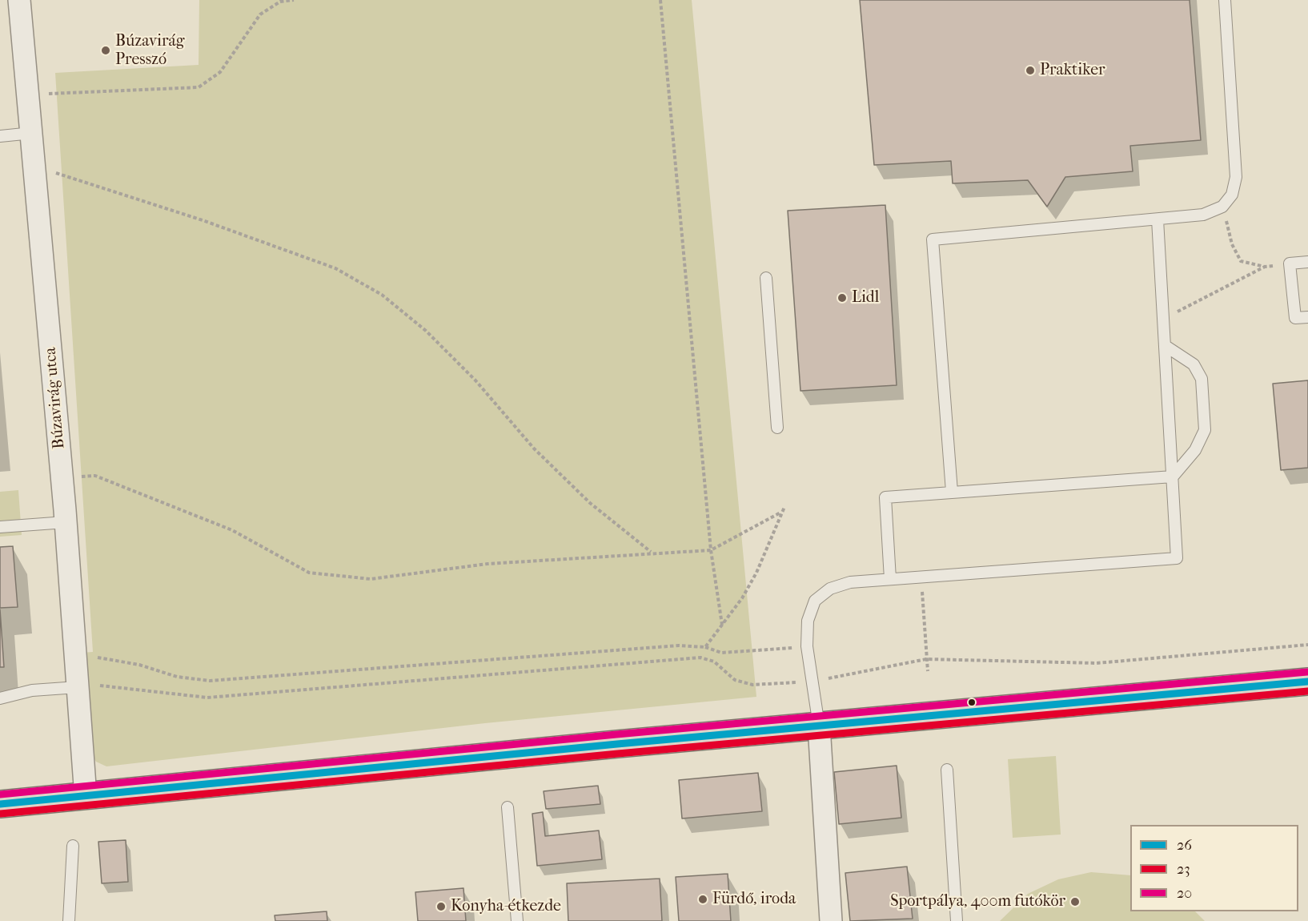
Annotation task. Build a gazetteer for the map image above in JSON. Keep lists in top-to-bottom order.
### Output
{
  "streets": {
    "street": ["Búzavirág utca"]
  },
  "places": [
    "Búzavirág Presszó",
    "Praktiker",
    "Lidl",
    "Fürdő, iroda",
    "Sportpálya, 400m futókör",
    "Konyha-étkezde"
  ],
  "lines": ["transit line 20", "transit line 26", "transit line 23"],
  "legend": ["26", "23", "20"]
}
